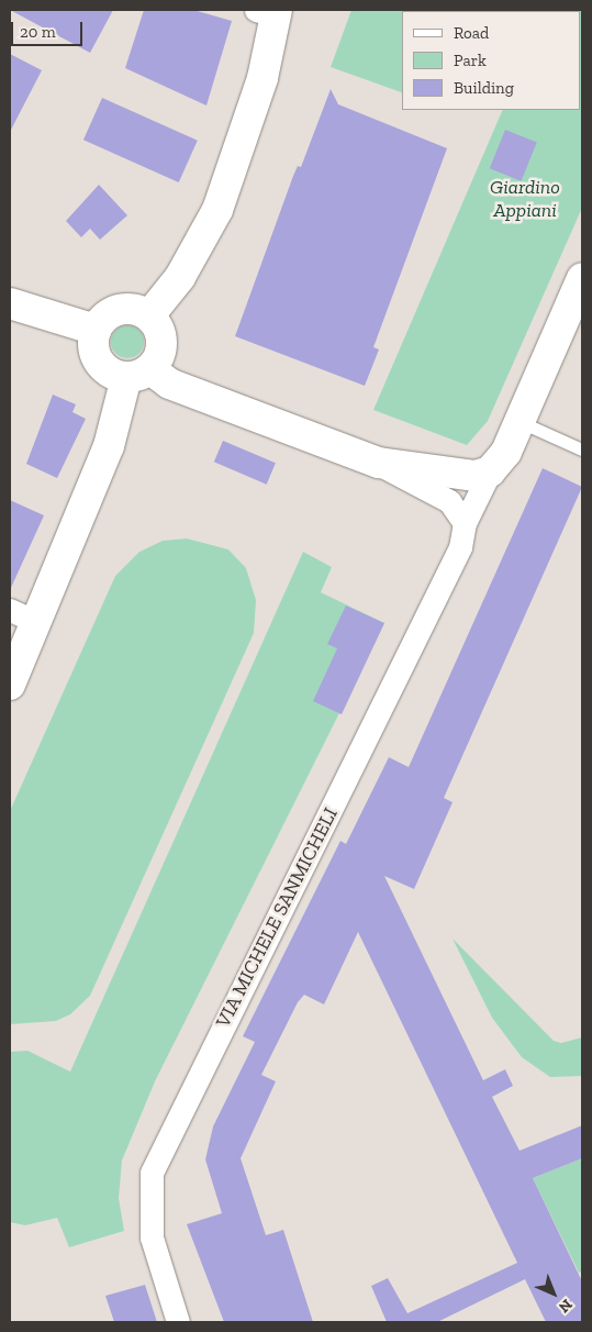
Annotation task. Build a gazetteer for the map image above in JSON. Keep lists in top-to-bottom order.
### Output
{
  "streets": {
    "main road": ["VIA MICHELE SANMICHELI"]
  },
  "parks": ["Giardino Appiani"],
  "legend": ["Road", "Park", "Building"],
  "scale_bar": "20 m",
  "north": "bottom right"
}
